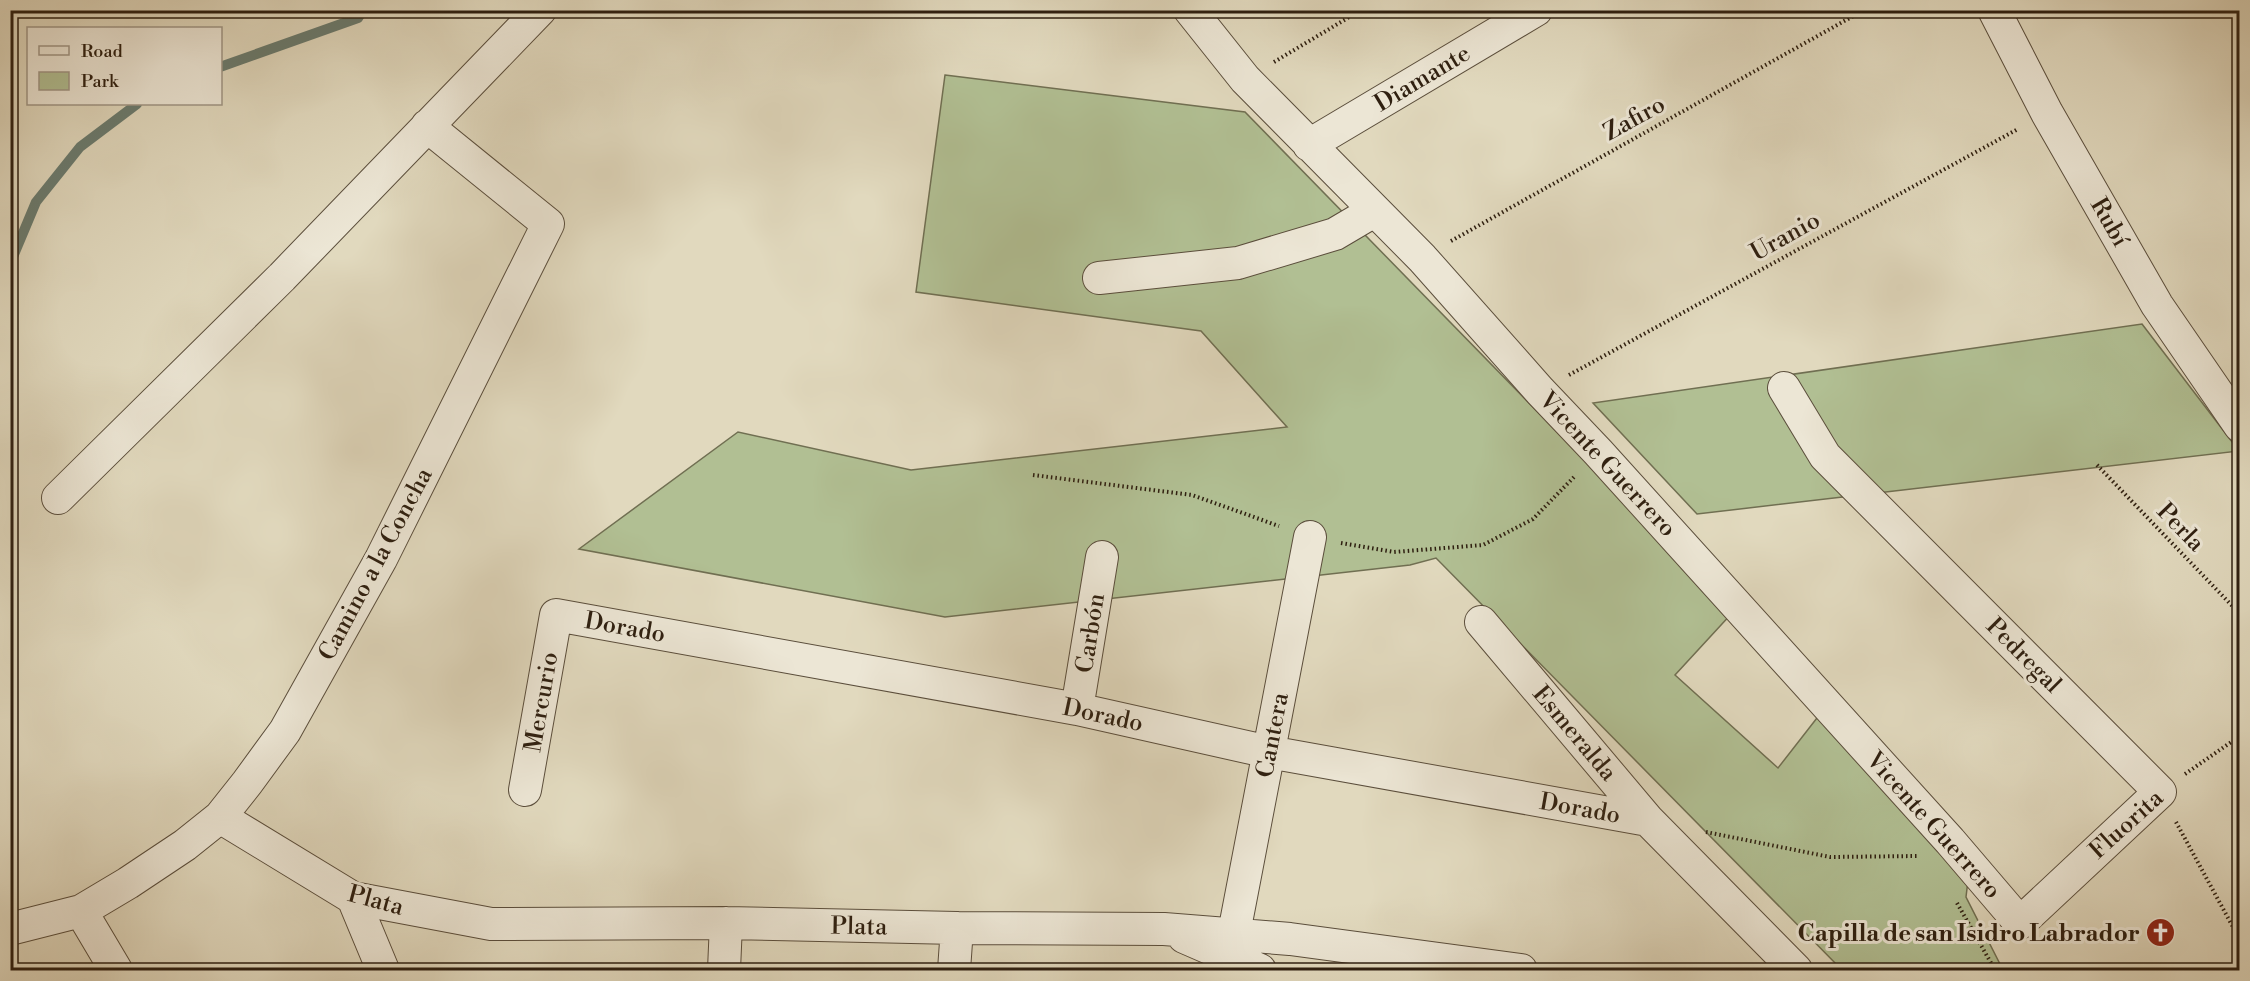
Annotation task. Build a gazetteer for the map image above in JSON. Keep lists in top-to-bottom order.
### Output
{
  "streets": {
    "street": [
      "Diamante",
      "Rubí",
      "Vicente Guerrero",
      "Camino a la Concha",
      "Dorado",
      "Carbón",
      "Pedregal",
      "Mercurio",
      "Esmeralda",
      "Cantera",
      "Fluorita",
      "Plata"
    ],
    "path": ["Zafiro", "Uranio", "Perla"]
  },
  "crossings": [
    ["Diamante", "Vicente Guerrero"],
    ["Zafiro", "Vicente Guerrero"],
    ["Rubí", "Uranio"],
    ["Uranio", "Vicente Guerrero"],
    ["Vicente Guerrero", "Fluorita"],
    ["Camino a la Concha", "Plata"],
    ["Dorado", "Carbón"],
    ["Dorado", "Mercurio"],
    ["Dorado", "Esmeralda"],
    ["Dorado", "Cantera"],
    ["Pedregal", "Fluorita"],
    ["Cantera", "Plata"]
  ],
  "places": {
    "church": ["Capilla de san Isidro Labrador"]
  },
  "legend": ["Road", "Park"]
}
